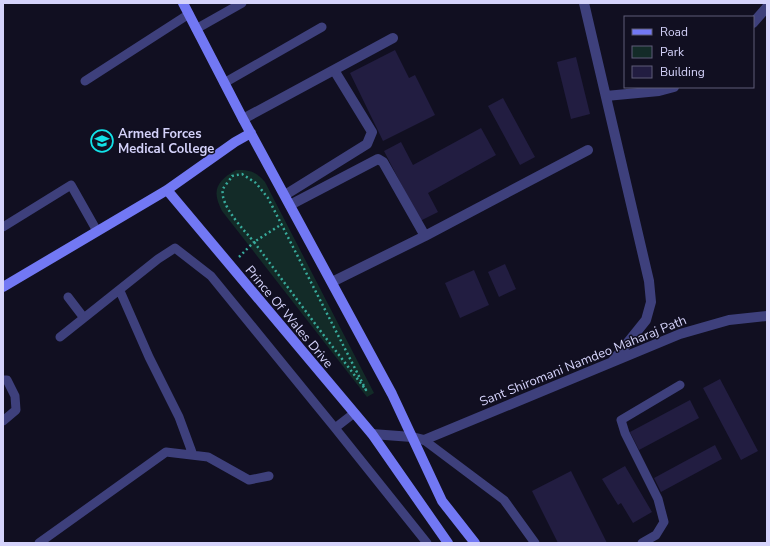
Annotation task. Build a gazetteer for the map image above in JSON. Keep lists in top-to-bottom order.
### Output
{
  "streets": {
    "street": ["Prince Of Wales Drive", "Sant Shiromani Namdeo Maharaj Path"]
  },
  "places": {
    "school or university": ["Armed Forces Medical College"]
  },
  "legend": ["Road", "Park", "Building"]
}
